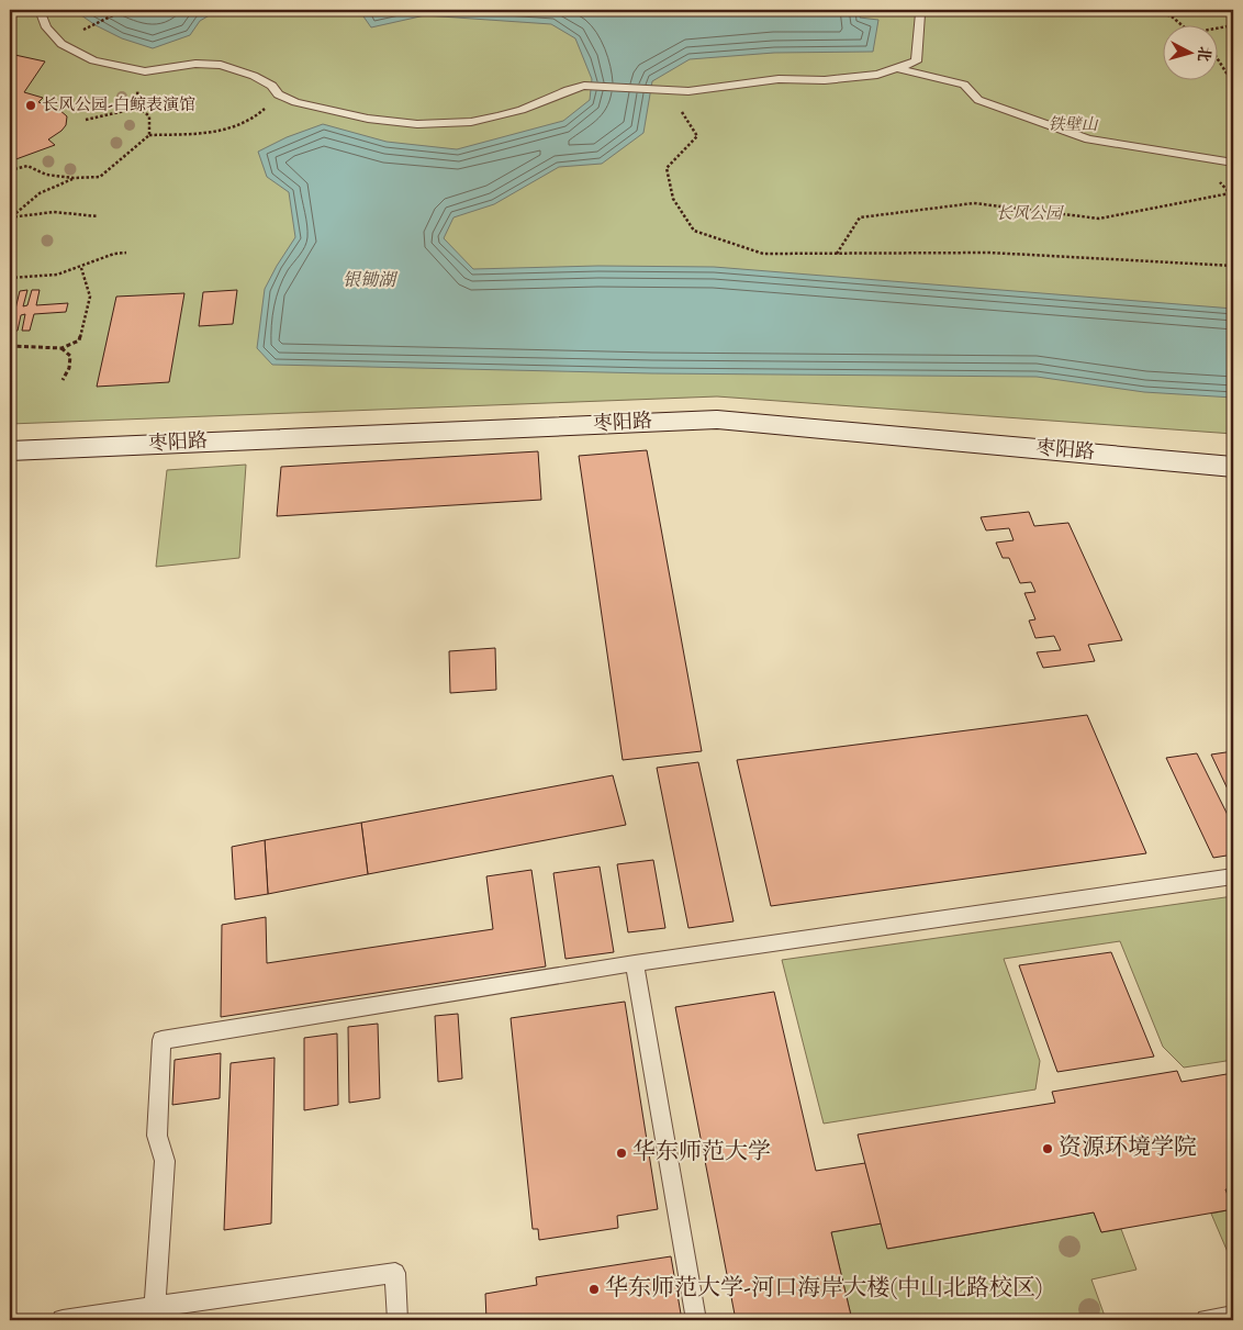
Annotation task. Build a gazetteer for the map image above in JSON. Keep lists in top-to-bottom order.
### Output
{
  "streets": {
    "street": ["枣阳路"]
  },
  "water": ["银锄湖"],
  "parks": ["铁壁山", "长风公园"],
  "places": [
    "长风公园-白鲸表演馆",
    "资源环境学院",
    "华东师范大学",
    "华东师范大学-河口海岸大楼(中山北路校区)"
  ],
  "north": "right"
}
